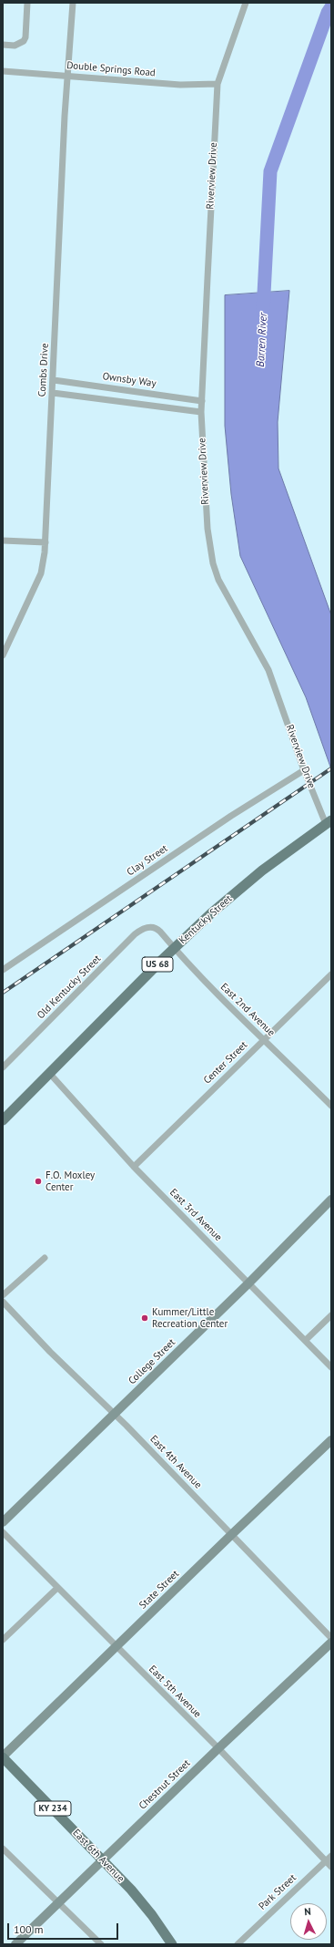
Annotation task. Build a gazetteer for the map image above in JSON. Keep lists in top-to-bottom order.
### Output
{
  "streets": {
    "main road": [
      "Kentucky Street",
      "US 68",
      "KY 234",
      "East 6th Avenue"
    ],
    "street": [
      "Double Springs Road",
      "Riverview Drive",
      "Combs Drive",
      "Ownsby Way",
      "Clay Street",
      "Old Kentucky Street",
      "East 2nd Avenue",
      "Center Street",
      "East 3rd Avenue",
      "College Street",
      "East 4th Avenue",
      "State Street",
      "East 5th Avenue",
      "Chestnut Street",
      "Park Street"
    ]
  },
  "crossings": [
    ["Double Springs Road", "Riverview Drive"],
    ["Double Springs Road", "Combs Drive"],
    ["Riverview Drive", "Ownsby Way"],
    ["Riverview Drive", "Clay Street"],
    ["Riverview Drive", "Kentucky Street"],
    ["Combs Drive", "Ownsby Way"],
    ["Kentucky Street", "East 2nd Avenue"],
    ["Kentucky Street", "East 3rd Avenue"],
    ["Old Kentucky Street", "East 2nd Avenue"],
    ["East 2nd Avenue", "Center Street"],
    ["Center Street", "East 3rd Avenue"],
    ["East 3rd Avenue", "College Street"],
    ["College Street", "East 4th Avenue"],
    ["East 4th Avenue", "State Street"],
    ["State Street", "East 5th Avenue"],
    ["State Street", "East 6th Avenue"],
    ["East 5th Avenue", "Chestnut Street"],
    ["East 5th Avenue", "Park Street"],
    ["Chestnut Street", "East 6th Avenue"]
  ],
  "water": ["Barren River"],
  "places": ["F.O. Moxley Center", "Kummer/Little Recreation Center"],
  "scale_bar": "100 m",
  "north": "top"
}
